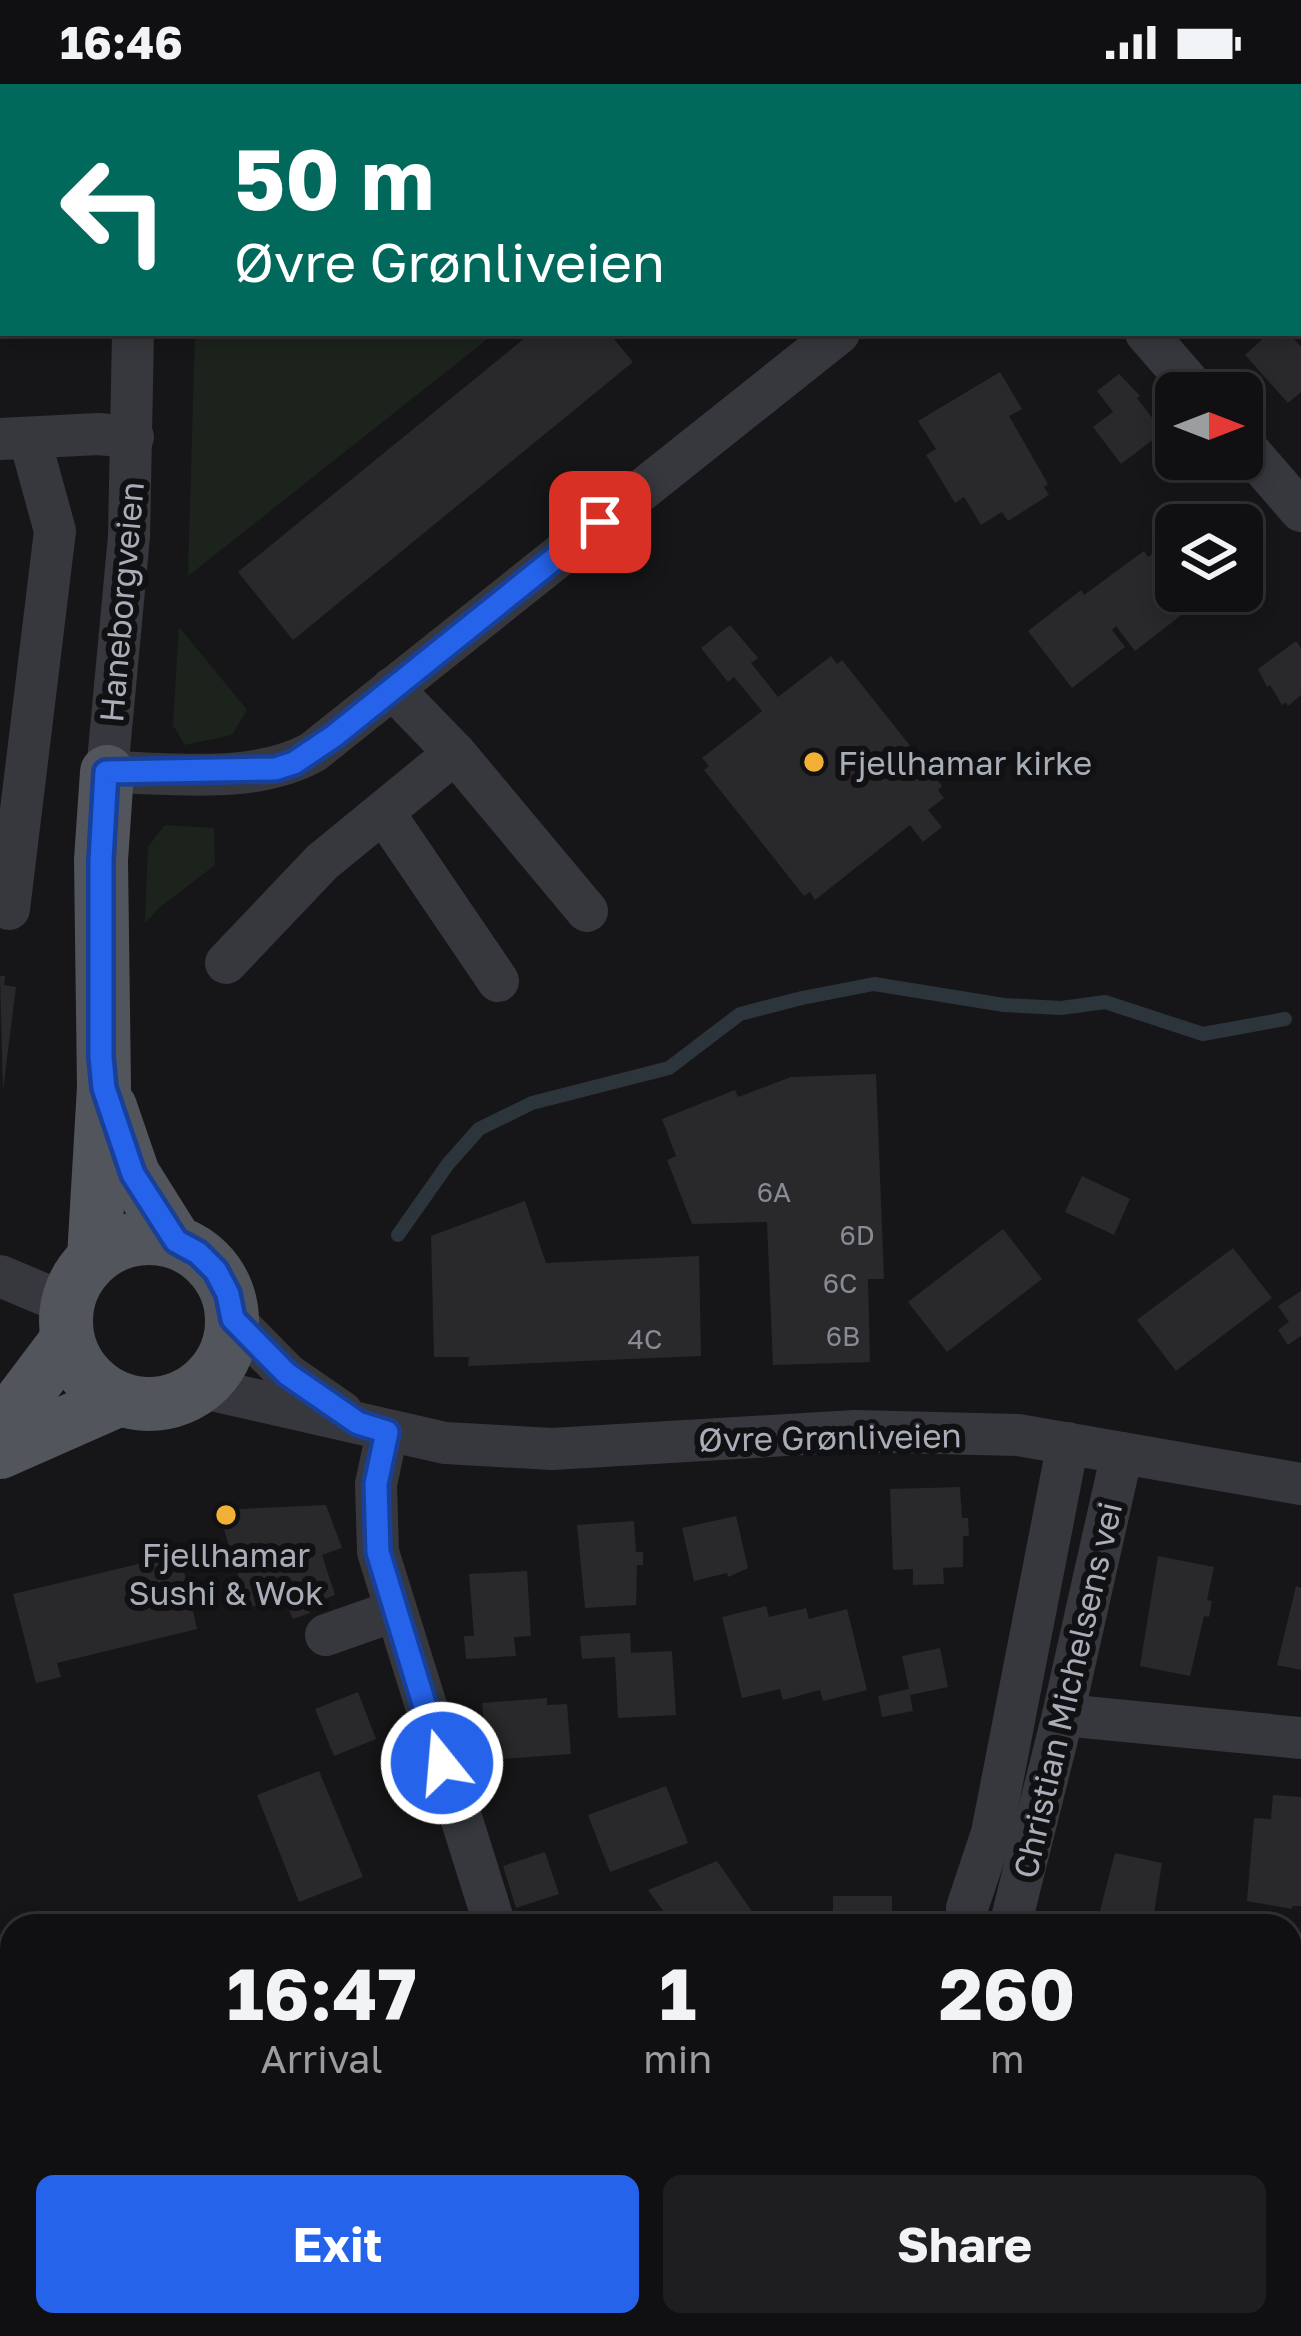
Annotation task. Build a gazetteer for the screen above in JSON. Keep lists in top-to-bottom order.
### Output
{
  "streets": {
    "main road": ["Haneborgveien"],
    "street": ["Øvre Grønliveien", "Christian Michelsens vei"]
  },
  "crossings": [
    ["Haneborgveien", "Øvre Grønliveien"],
    ["Øvre Grønliveien", "Christian Michelsens vei"]
  ],
  "places": ["Fjellhamar kirke", "Fjellhamar Sushi & Wok"],
  "house_numbers": [
    "6A",
    "6D",
    "6C",
    "6B",
    "4C"
  ],
  "north": "right",
  "page": {
    "status": "16:46",
    "turn": ["50 m", "Øvre Grønliveien"],
    "eta": [
      "16:47",
      "Arrival",
      "1",
      "min",
      "260",
      "m"
    ],
    "buttons": ["Exit", "Share"]
  }
}
